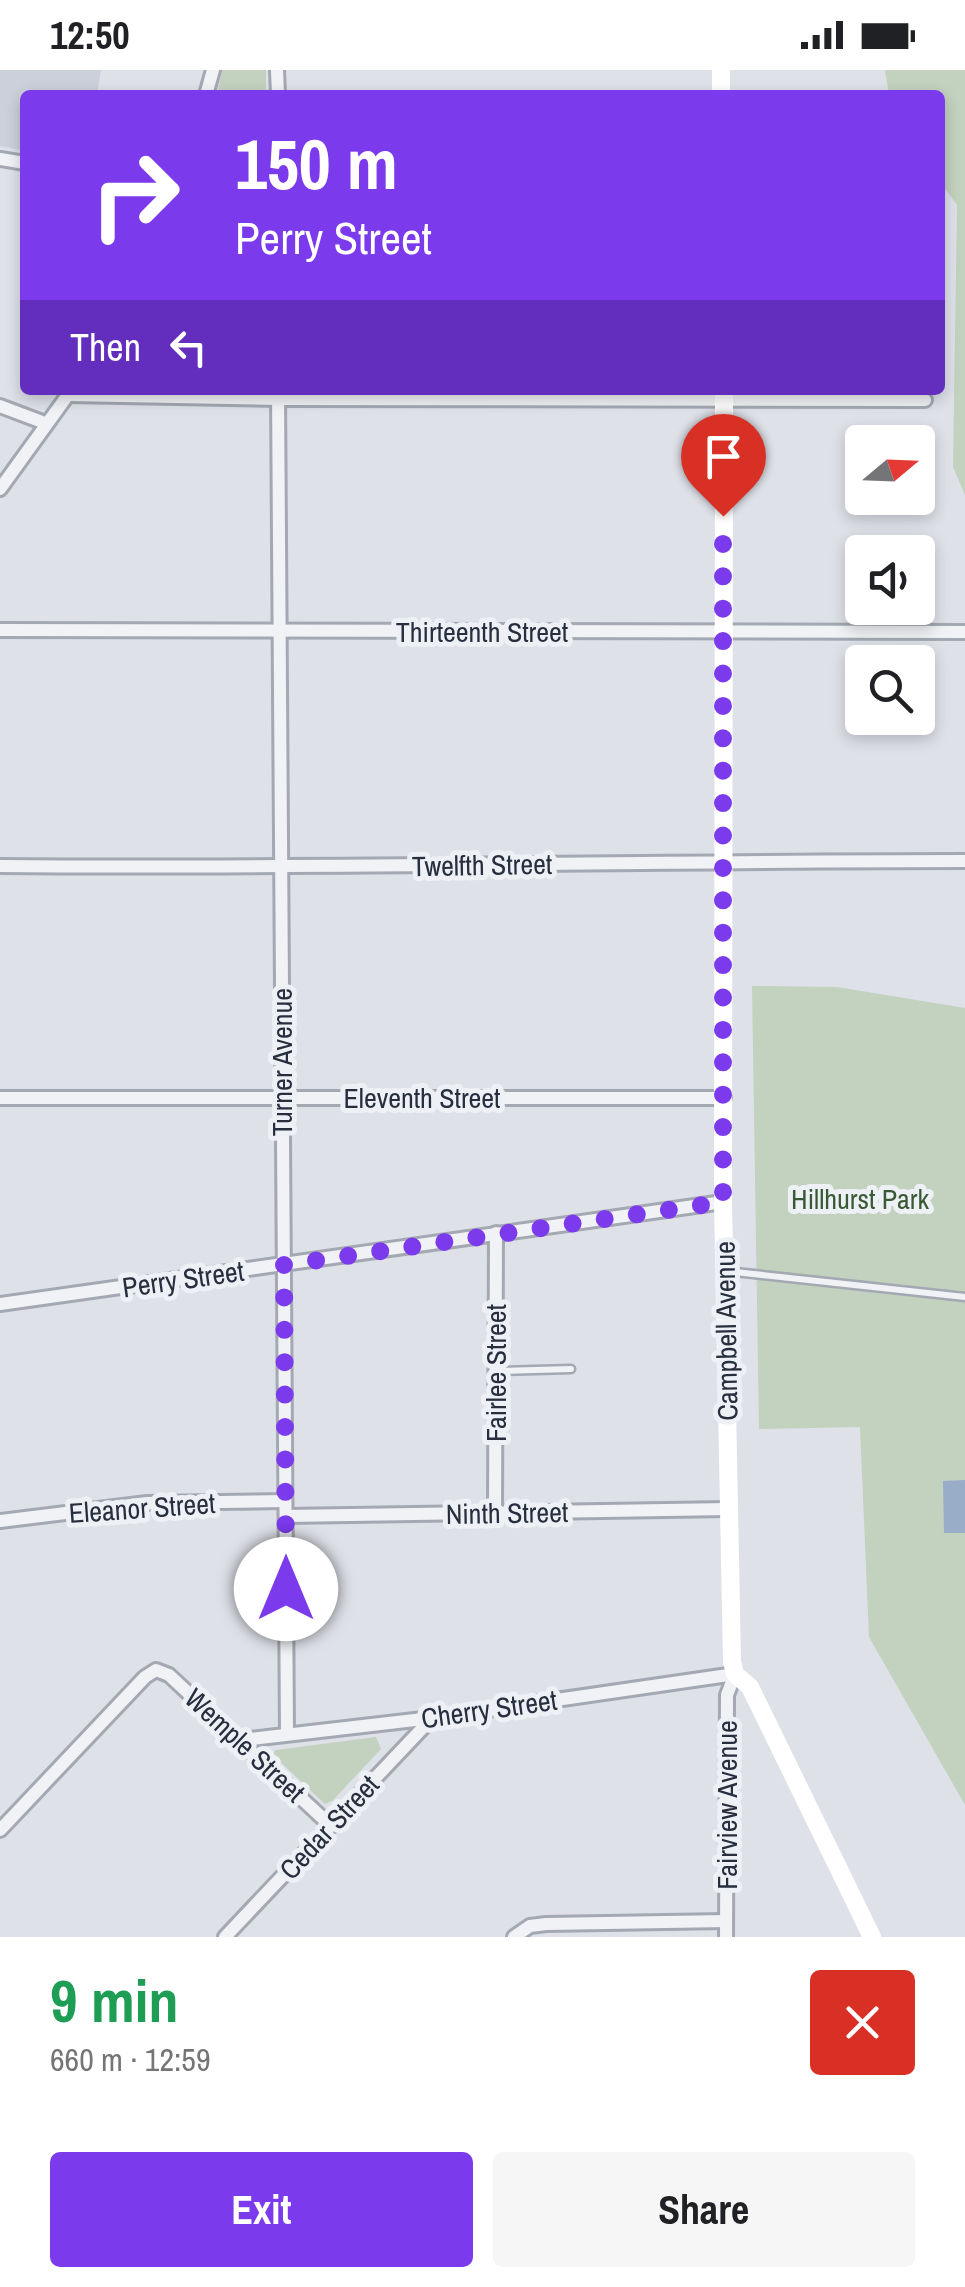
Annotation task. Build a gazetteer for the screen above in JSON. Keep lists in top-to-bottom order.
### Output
{
  "streets": {
    "street": [
      "Thirteenth Street",
      "Twelfth Street",
      "Turner Avenue",
      "Eleventh Street",
      "Perry Street",
      "Campbell Avenue",
      "Fairlee Street",
      "Eleanor Street",
      "Ninth Street",
      "Cherry Street",
      "Wemple Street",
      "Fairview Avenue",
      "Cedar Street"
    ]
  },
  "crossings": [
    ["Thirteenth Street", "Turner Avenue"],
    ["Thirteenth Street", "Campbell Avenue"],
    ["Twelfth Street", "Turner Avenue"],
    ["Twelfth Street", "Campbell Avenue"],
    ["Turner Avenue", "Eleventh Street"],
    ["Turner Avenue", "Perry Street"],
    ["Turner Avenue", "Eleanor Street"],
    ["Turner Avenue", "Ninth Street"],
    ["Turner Avenue", "Cherry Street"],
    ["Eleventh Street", "Campbell Avenue"],
    ["Perry Street", "Campbell Avenue"],
    ["Perry Street", "Fairlee Street"],
    ["Campbell Avenue", "Ninth Street"],
    ["Campbell Avenue", "Cherry Street"],
    ["Campbell Avenue", "Fairview Avenue"],
    ["Fairlee Street", "Ninth Street"],
    ["Eleanor Street", "Ninth Street"],
    ["Cherry Street", "Wemple Street"],
    ["Cherry Street", "Fairview Avenue"],
    ["Cherry Street", "Cedar Street"],
    ["Wemple Street", "Cedar Street"]
  ],
  "parks": ["Hillhurst Park"],
  "north": "right",
  "page": {
    "status": "12:50",
    "turn": ["150 m", "Perry Street"],
    "then": "Then",
    "heading": ["9 min", "660 m · 12:59"],
    "buttons": ["Exit", "Share"]
  }
}
